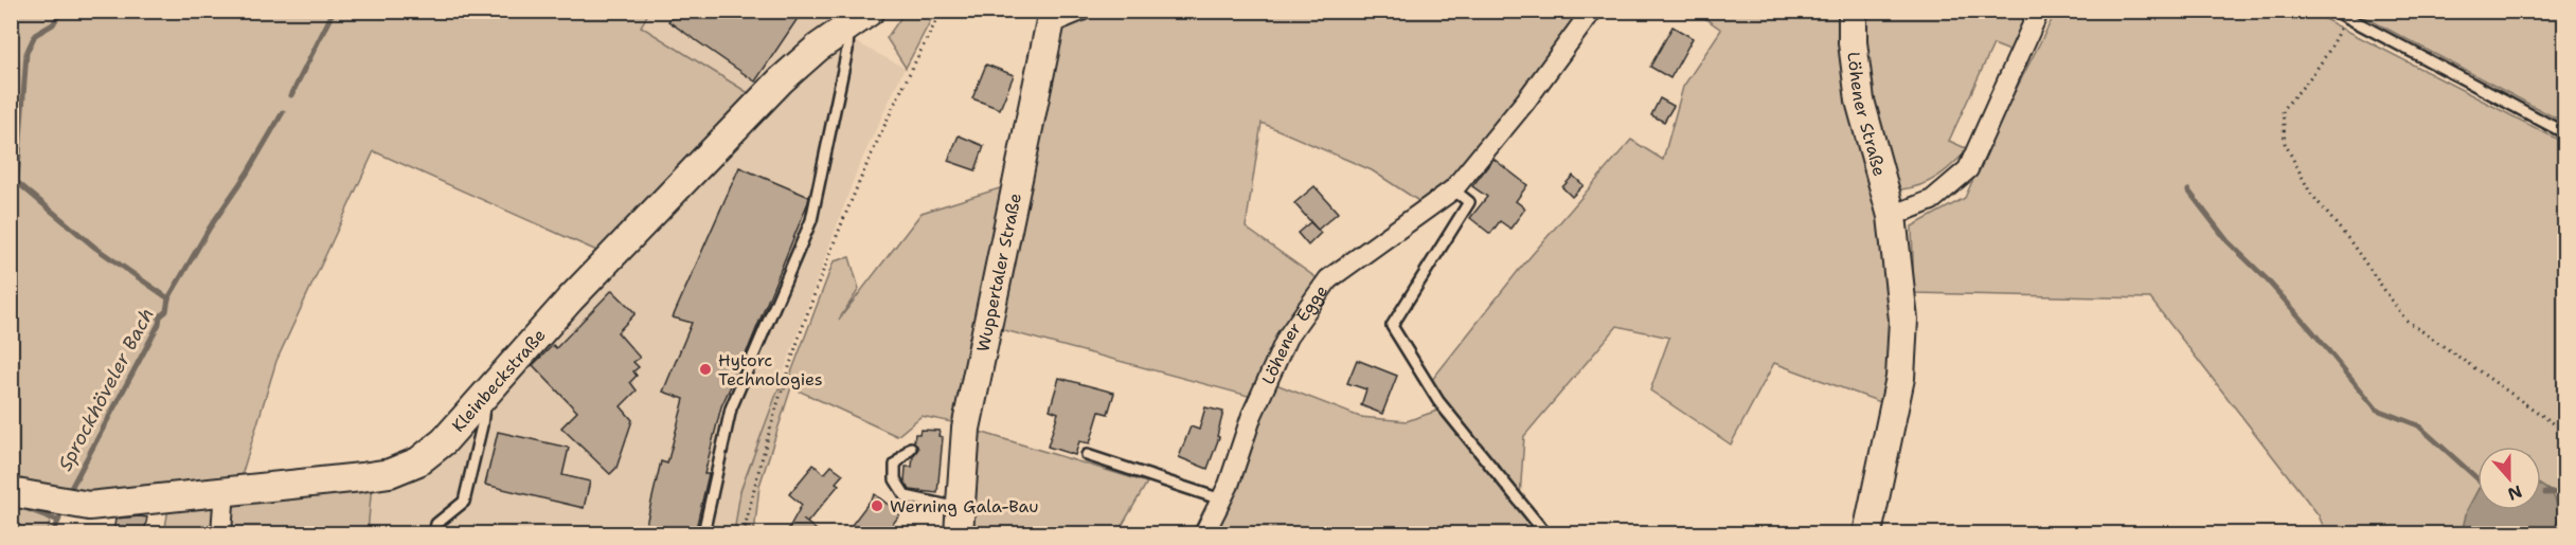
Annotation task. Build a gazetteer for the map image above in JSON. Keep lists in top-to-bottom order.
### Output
{
  "streets": {
    "street": [
      "Löhener Straße",
      "Wuppertaler Straße",
      "Löhener Egge",
      "Kleinbeckstraße"
    ]
  },
  "water": ["Sprockhöveler Bach"],
  "places": ["Hytorc Technologies", "Werning Gala-Bau"],
  "north": "bottom"
}
